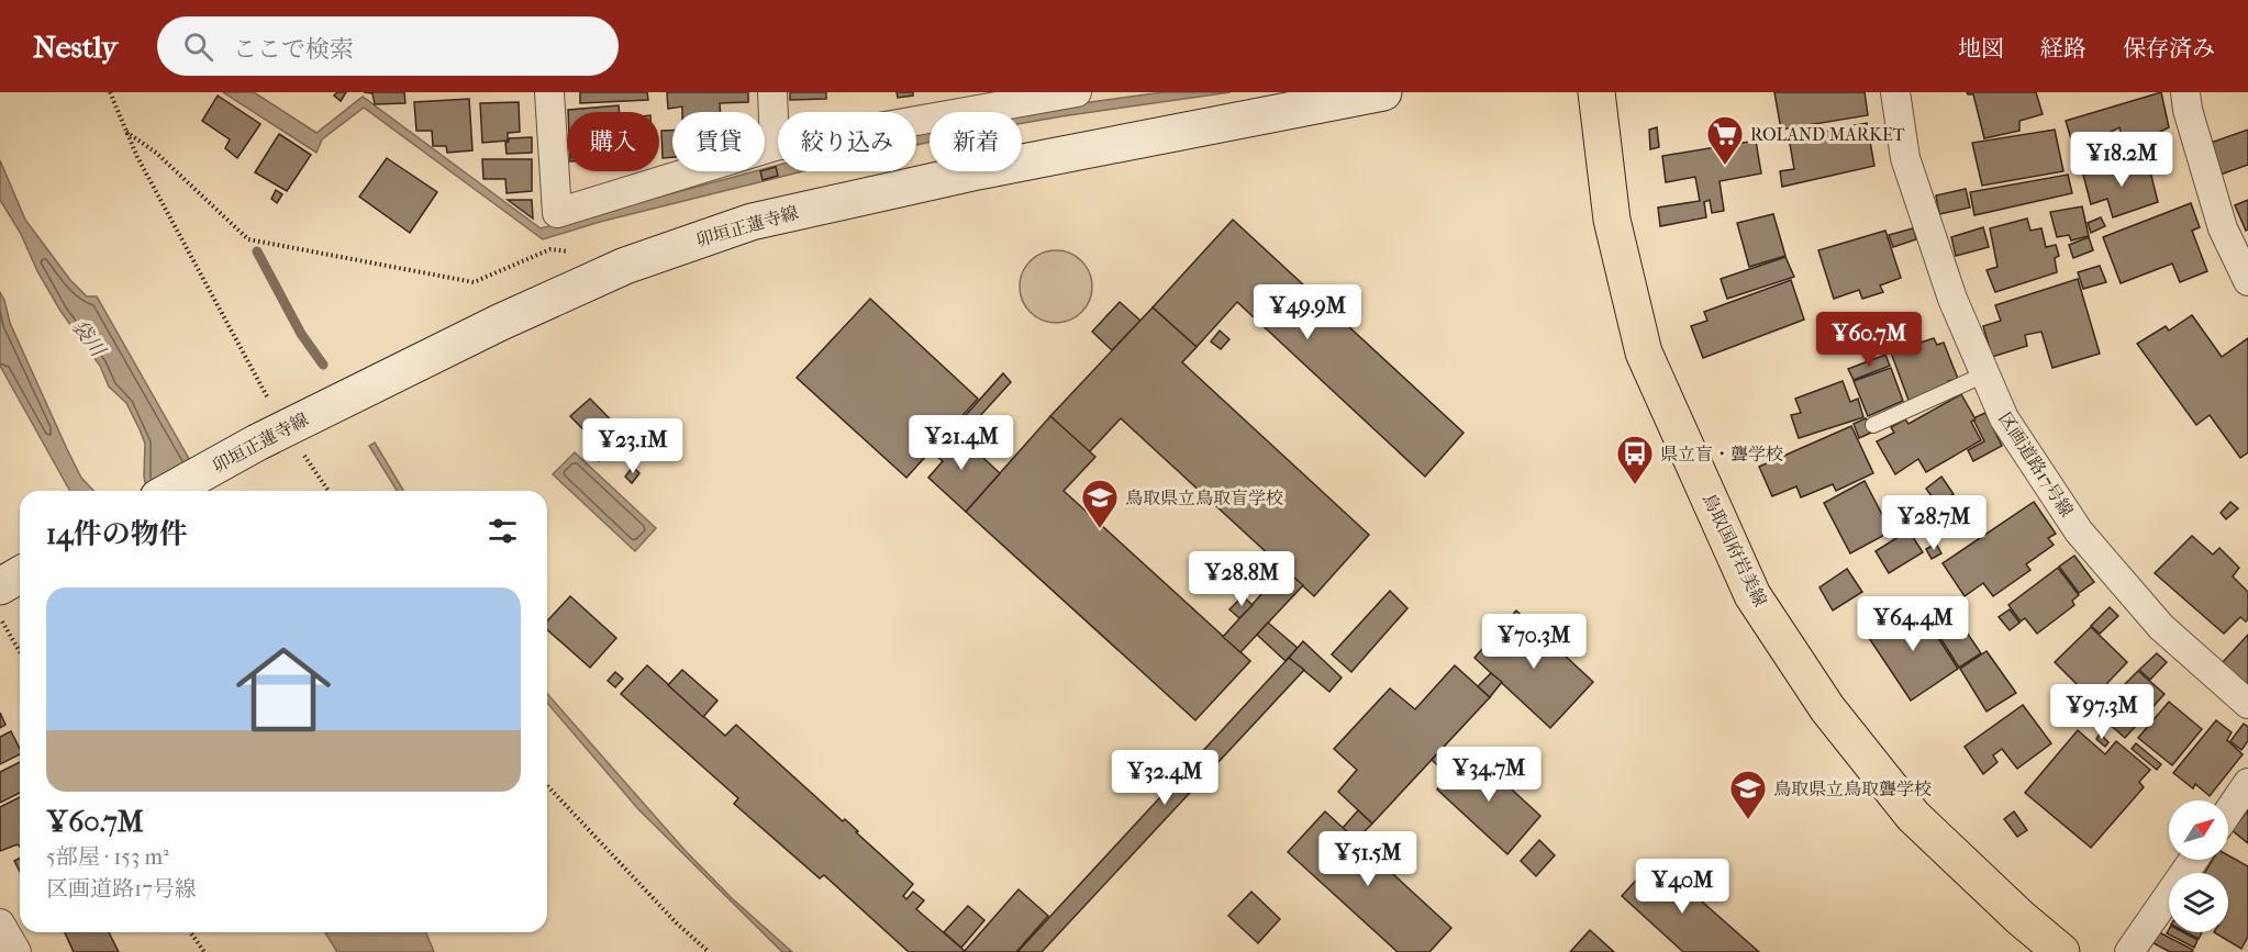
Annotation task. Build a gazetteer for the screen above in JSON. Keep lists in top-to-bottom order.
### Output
{
  "streets": {
    "main road": ["卯垣正蓮寺線", "鳥取国府岩美線"],
    "street": ["区画道路17号線"]
  },
  "water": ["袋川"],
  "places": {
    "supermarket": ["ROLAND MARKET"],
    "bus stop": ["県立盲・聾学校"],
    "school or university": ["鳥取県立鳥取盲学校", "鳥取県立鳥取聾学校"]
  },
  "north": "top right",
  "page": {
    "header": "Nestly",
    "search": "ここで検索",
    "nav": ["地図", "経路", "保存済み"],
    "chip": [
      "購入",
      "賃貸",
      "絞り込み",
      "新着"
    ],
    "price": [
      "¥18.2M",
      "¥49.9M",
      "¥60.7M",
      "¥21.4M",
      "¥23.1M",
      "¥28.7M",
      "¥28.8M",
      "¥64.4M",
      "¥70.3M",
      "¥97.3M",
      "¥34.7M",
      "¥32.4M",
      "¥51.5M",
      "¥40M"
    ],
    "heading": "14件の物件",
    "list": [
      {
        "name": "¥60.7M",
        "note": "5部屋 · 153 m² · 区画道路17号線"
      }
    ]
  }
}
